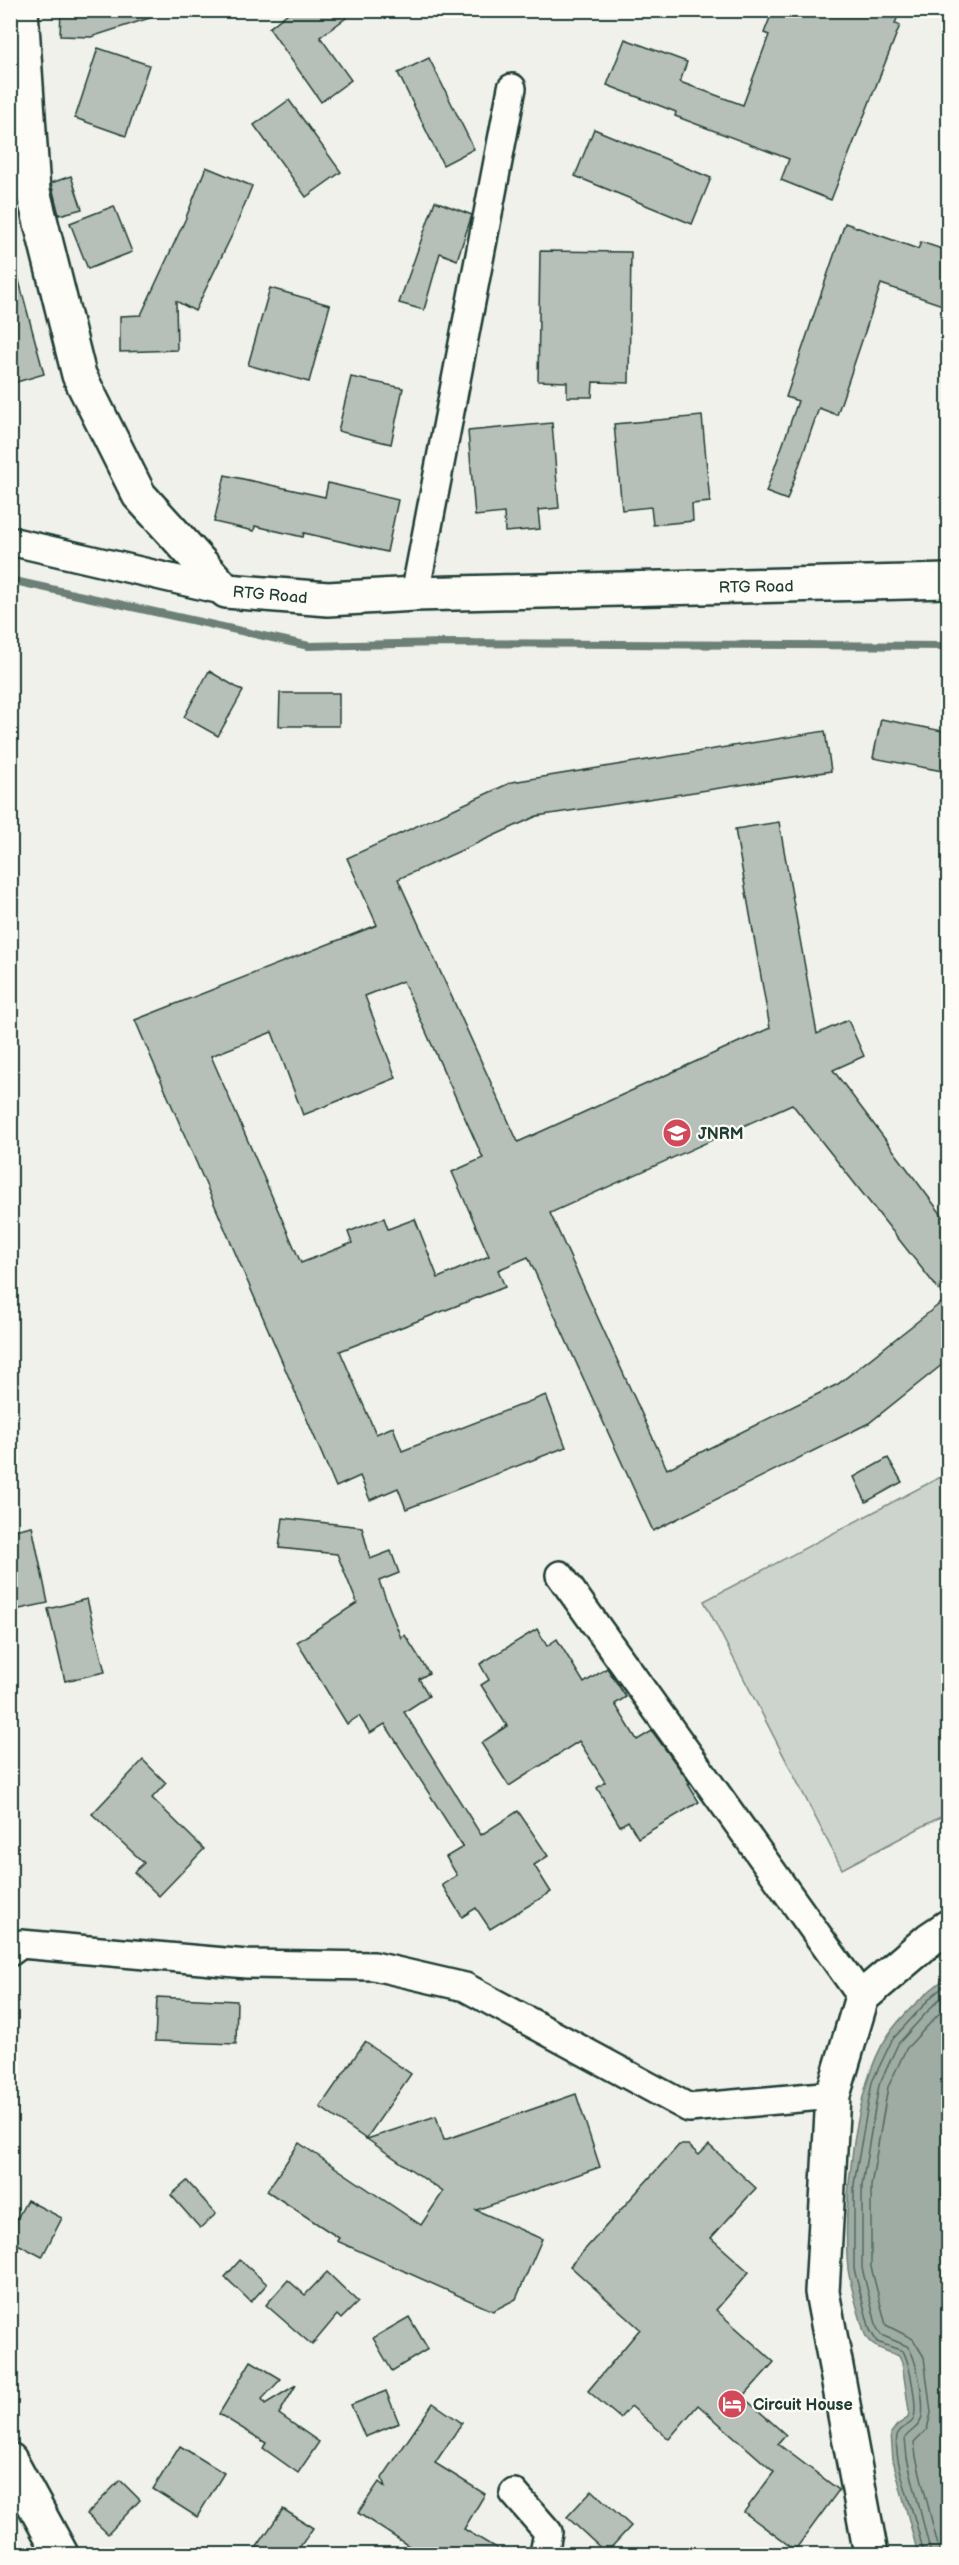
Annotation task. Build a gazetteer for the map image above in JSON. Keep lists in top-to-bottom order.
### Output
{
  "streets": {
    "main road": ["RTG Road"]
  },
  "places": {
    "school or university": ["JNRM"],
    "hotel": ["Circuit House"]
  }
}
